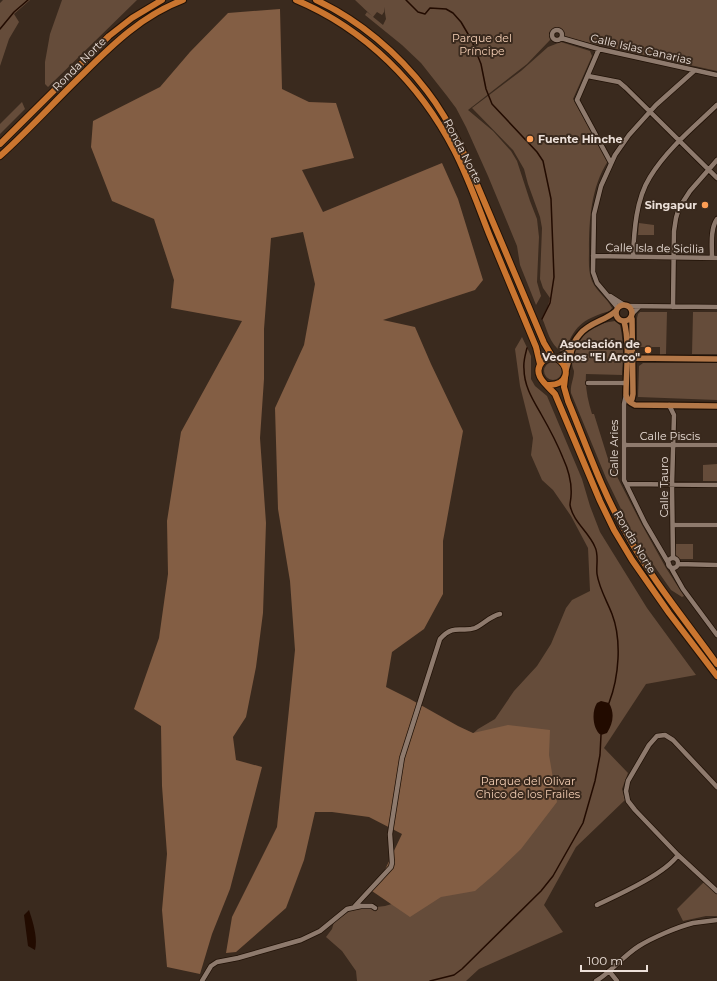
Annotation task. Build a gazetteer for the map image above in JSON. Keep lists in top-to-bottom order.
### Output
{
  "streets": {
    "highway": ["Ronda Norte"],
    "main road": ["Calle Aries"],
    "street": [
      "Calle Islas Canarias",
      "Calle Isla de Sicilia",
      "Calle Piscis",
      "Calle Tauro"
    ]
  },
  "crossings": [
    ["Calle Piscis", "Calle Aries"],
    ["Calle Piscis", "Calle Tauro"],
    ["Calle Aries", "Calle Tauro"]
  ],
  "parks": ["Parque del Príncipe", "Parque del Olivar Chico de los Frailes"],
  "places": ["Fuente Hinche", "Singapur", "Asociación de Vecinos \"El Arco\""],
  "scale_bar": "100 m"
}
